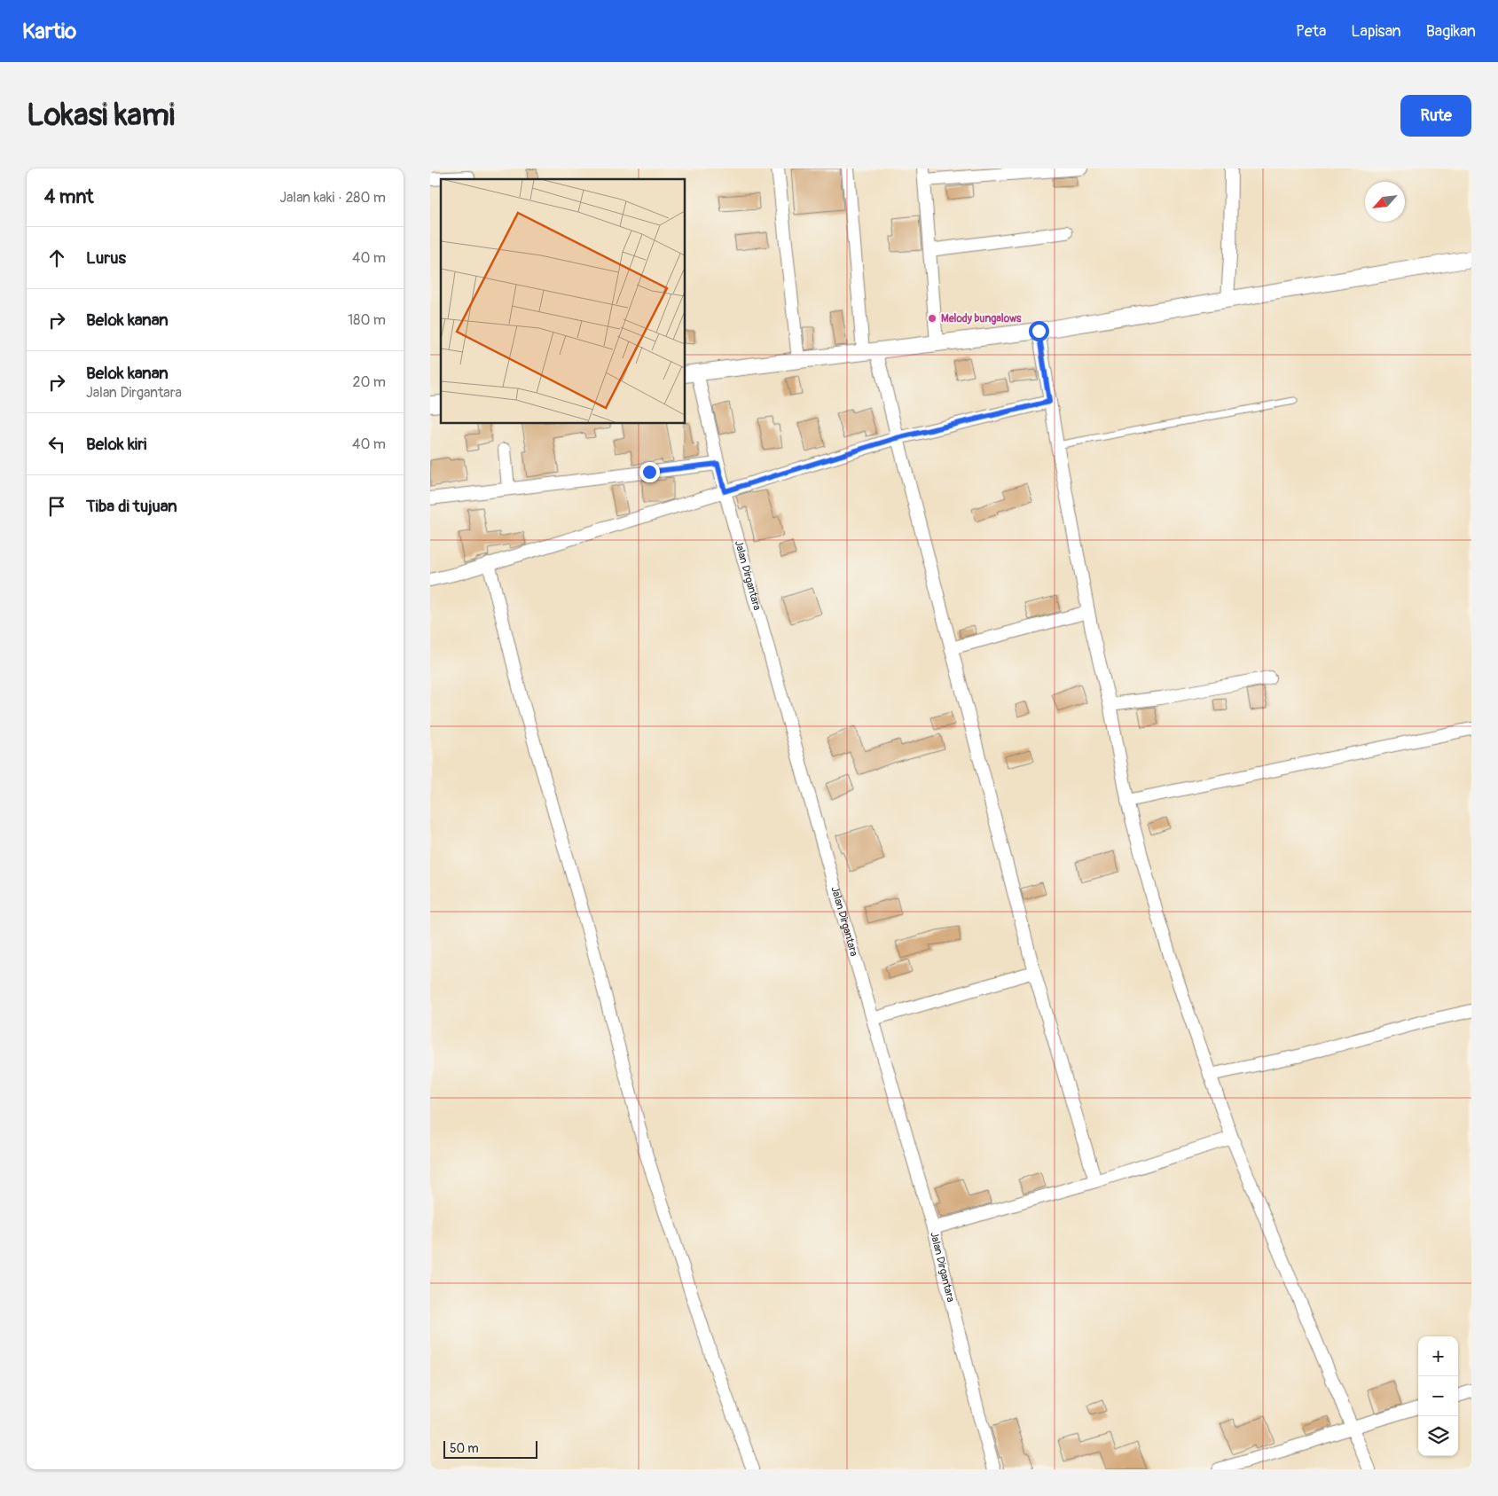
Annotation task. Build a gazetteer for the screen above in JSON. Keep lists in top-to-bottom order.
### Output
{
  "streets": {
    "street": ["Jalan Dirgantara"]
  },
  "places": ["Melody bungalows"],
  "scale_bar": "50 m",
  "north": "bottom left",
  "page": {
    "header": "Kartio",
    "nav": ["Peta", "Lapisan", "Bagikan"],
    "buttons": "Rute",
    "title": "Lokasi kami",
    "heading": ["4 mnt", "Jalan kaki · 280 m"],
    "list": [
      ["Lurus", "40 m"],
      ["Belok kanan", "180 m"],
      ["Belok kanan", "Jalan Dirgantara", "20 m"],
      ["Belok kiri", "40 m"],
      "Tiba di tujuan"
    ],
    "map_buttons": ["+", "−"],
    "scale": "50 m"
  }
}
